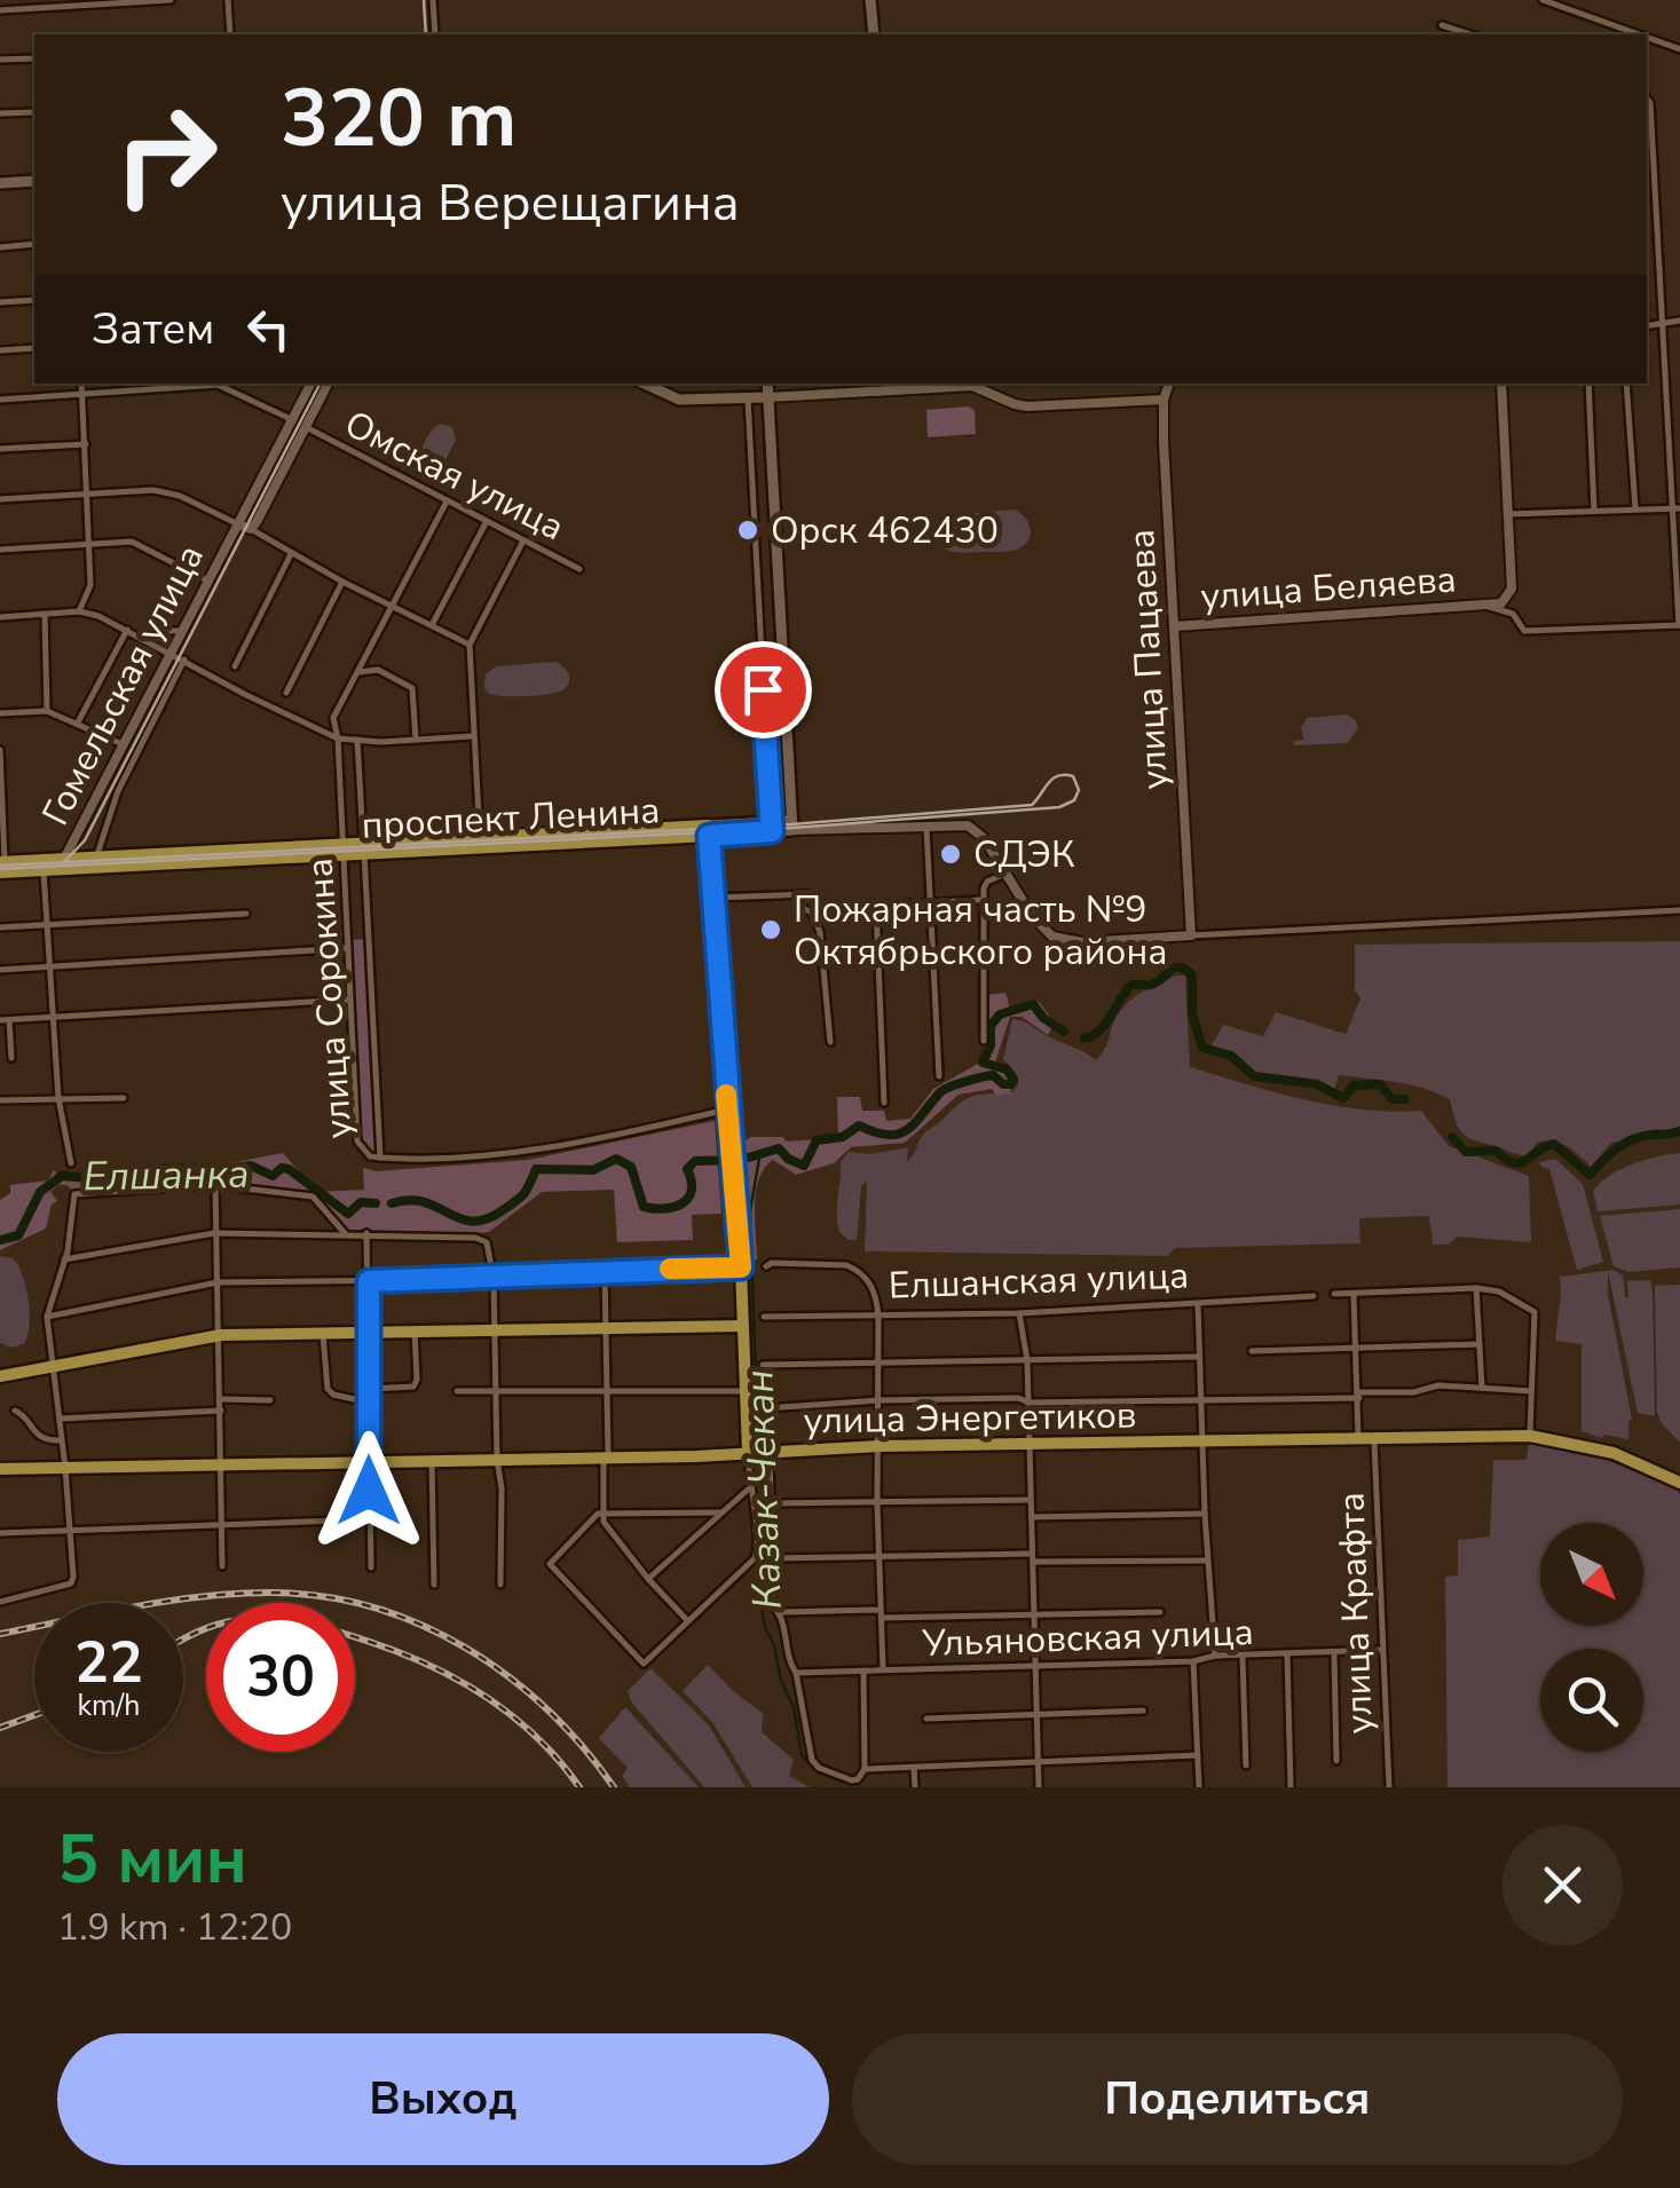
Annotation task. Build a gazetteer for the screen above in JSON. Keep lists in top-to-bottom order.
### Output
{
  "streets": {
    "main road": ["проспект Ленина", "улица Энергетиков"],
    "street": [
      "Омская улица",
      "улица Беляева",
      "улица Пацаева",
      "Гомельская улица",
      "улица Сорокина",
      "Елшанская улица",
      "улица Крафта",
      "Ульяновская улица"
    ]
  },
  "crossings": [
    ["Омская улица", "Гомельская улица"],
    ["Омская улица", "улица Сорокина"],
    ["улица Беляева", "улица Пацаева"],
    ["Гомельская улица", "проспект Ленина"],
    ["проспект Ленина", "улица Сорокина"],
    ["улица Энергетиков", "улица Крафта"],
    ["улица Крафта", "Ульяновская улица"]
  ],
  "water": ["Елшанка", "Казак-Чекан"],
  "places": ["Орск 462430", "СДЭК", "Пожарная часть №9 Октябрьского района"],
  "north": "bottom right",
  "page": {
    "turn": ["320 m", "улица Верещагина"],
    "then": "Затем",
    "speed": "22 km/h",
    "limit": "30",
    "heading": ["5 мин", "1.9 km · 12:20"],
    "buttons": ["Выход", "Поделиться"]
  }
}
